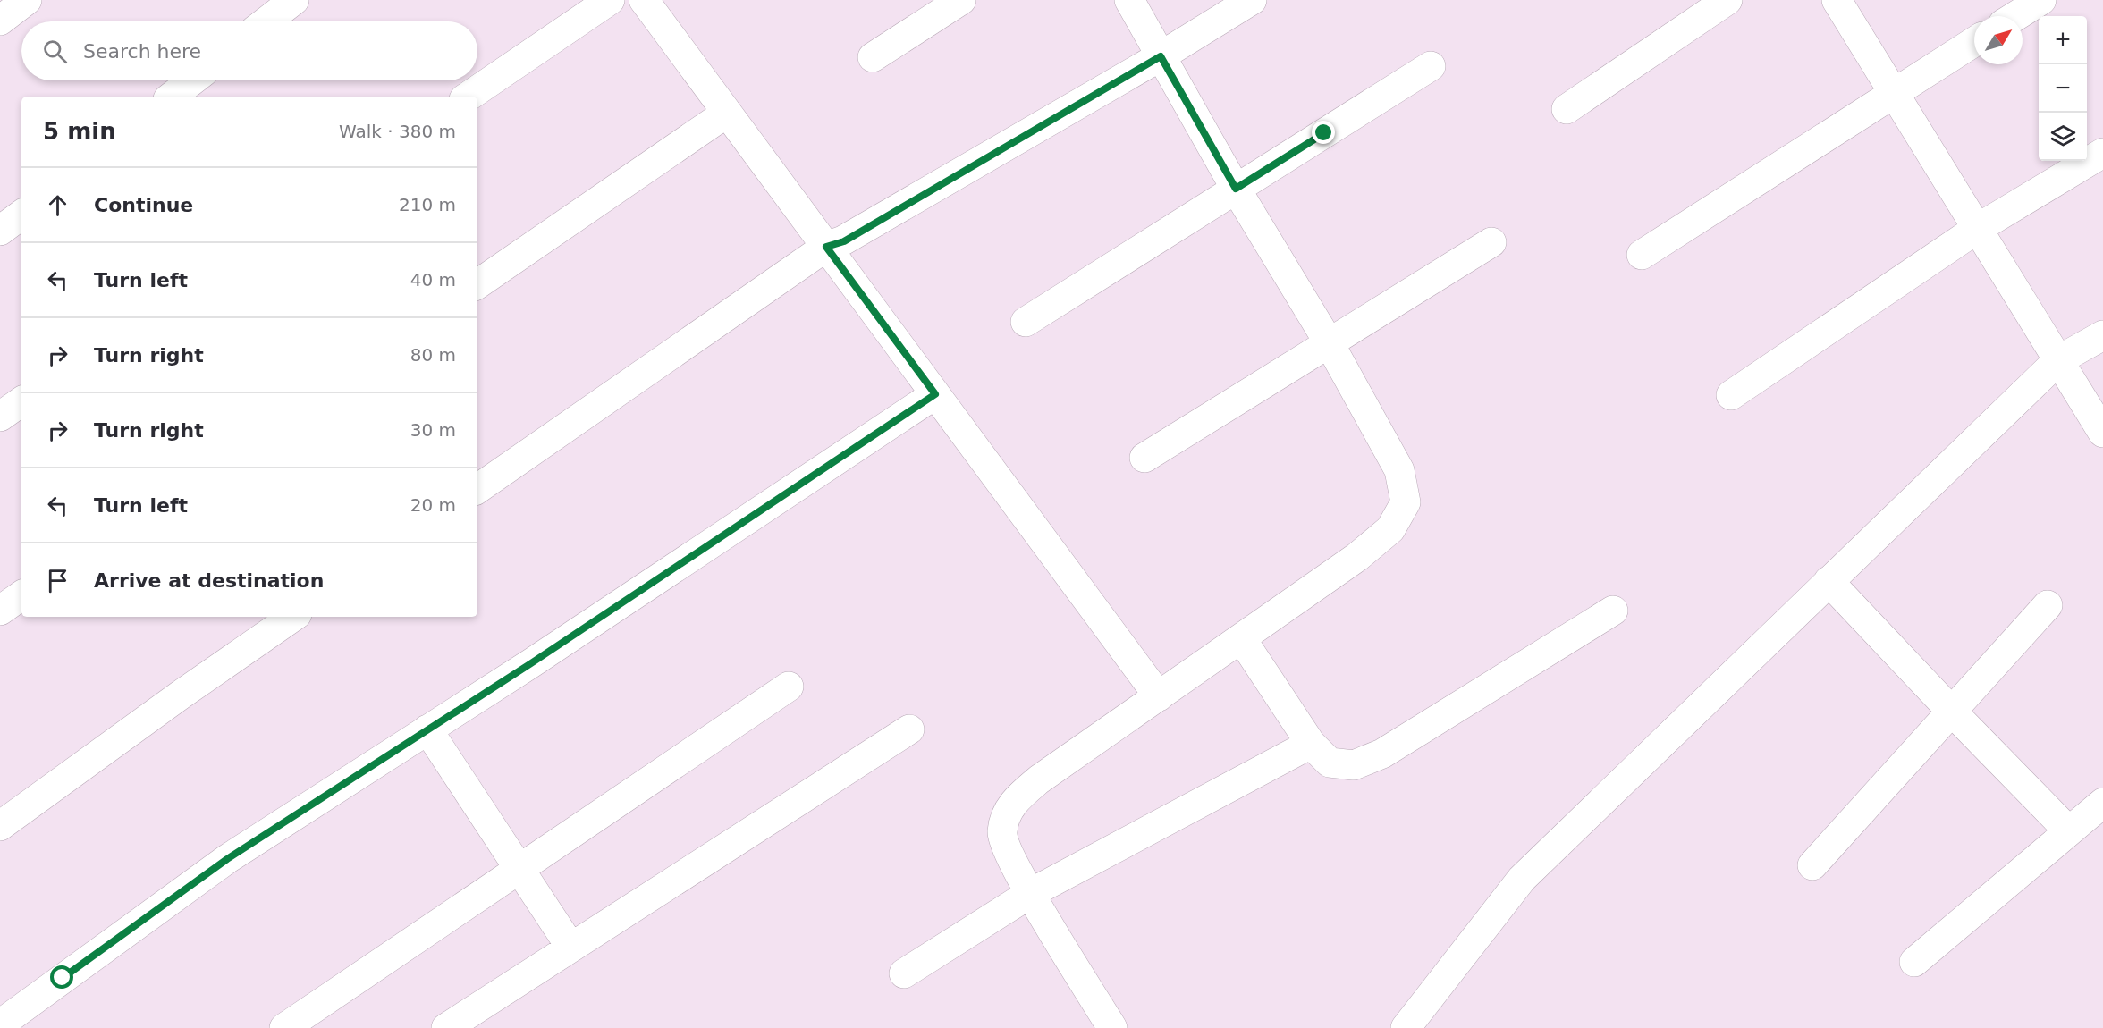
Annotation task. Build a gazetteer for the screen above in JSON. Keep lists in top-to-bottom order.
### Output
{
  "north": "top right",
  "page": {
    "map_buttons": ["+", "−"],
    "search": "Search here",
    "heading": ["5 min", "Walk · 380 m"],
    "list": [
      ["Continue", "210 m"],
      ["Turn left", "40 m"],
      ["Turn right", "80 m"],
      ["Turn right", "30 m"],
      ["Turn left", "20 m"],
      "Arrive at destination"
    ]
  }
}
